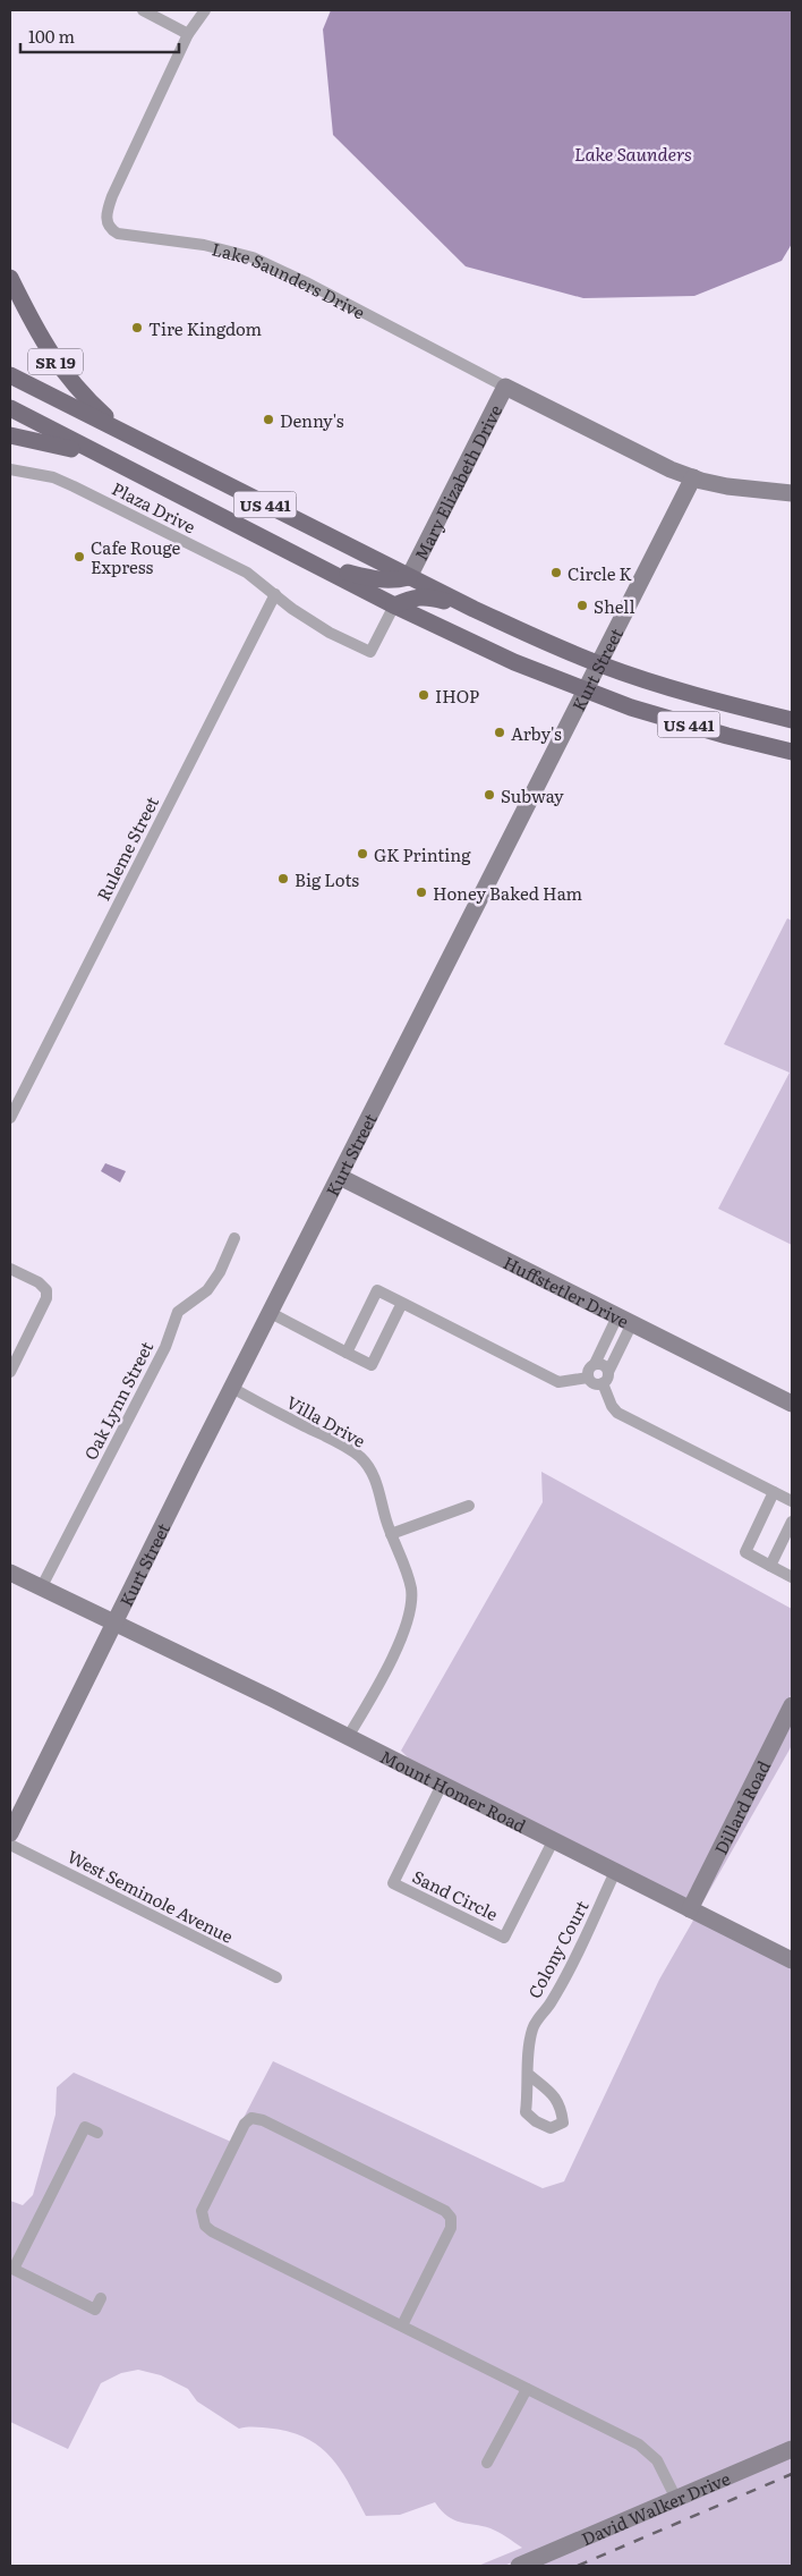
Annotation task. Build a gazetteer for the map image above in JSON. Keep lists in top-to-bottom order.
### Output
{
  "streets": {
    "main road": ["SR 19", "US 441"],
    "street": [
      "Lake Saunders Drive",
      "Mary Elizabeth Drive",
      "Plaza Drive",
      "Kurt Street",
      "Ruleme Street",
      "Huffstetler Drive",
      "Oak Lynn Street",
      "Villa Drive",
      "Mount Homer Road",
      "Dillard Road",
      "Sand Circle",
      "West Seminole Avenue",
      "Colony Court",
      "David Walker Drive"
    ]
  },
  "crossings": [
    ["Lake Saunders Drive", "Mary Elizabeth Drive"],
    ["Lake Saunders Drive", "Kurt Street"],
    ["SR 19", "US 441"],
    ["Mary Elizabeth Drive", "US 441"],
    ["US 441", "Kurt Street"],
    ["Plaza Drive", "Ruleme Street"],
    ["Kurt Street", "Huffstetler Drive"],
    ["Kurt Street", "Villa Drive"],
    ["Kurt Street", "Mount Homer Road"],
    ["Oak Lynn Street", "Mount Homer Road"],
    ["Villa Drive", "Mount Homer Road"],
    ["Mount Homer Road", "Dillard Road"],
    ["Mount Homer Road", "Sand Circle"],
    ["Mount Homer Road", "Colony Court"]
  ],
  "water": ["Lake Saunders"],
  "places": [
    "Tire Kingdom",
    "Denny's",
    "Cafe Rouge Express",
    "Circle K",
    "Shell",
    "IHOP",
    "Arby's",
    "Subway",
    "GK Printing",
    "Big Lots",
    "Honey Baked Ham"
  ],
  "scale_bar": "100 m"
}
